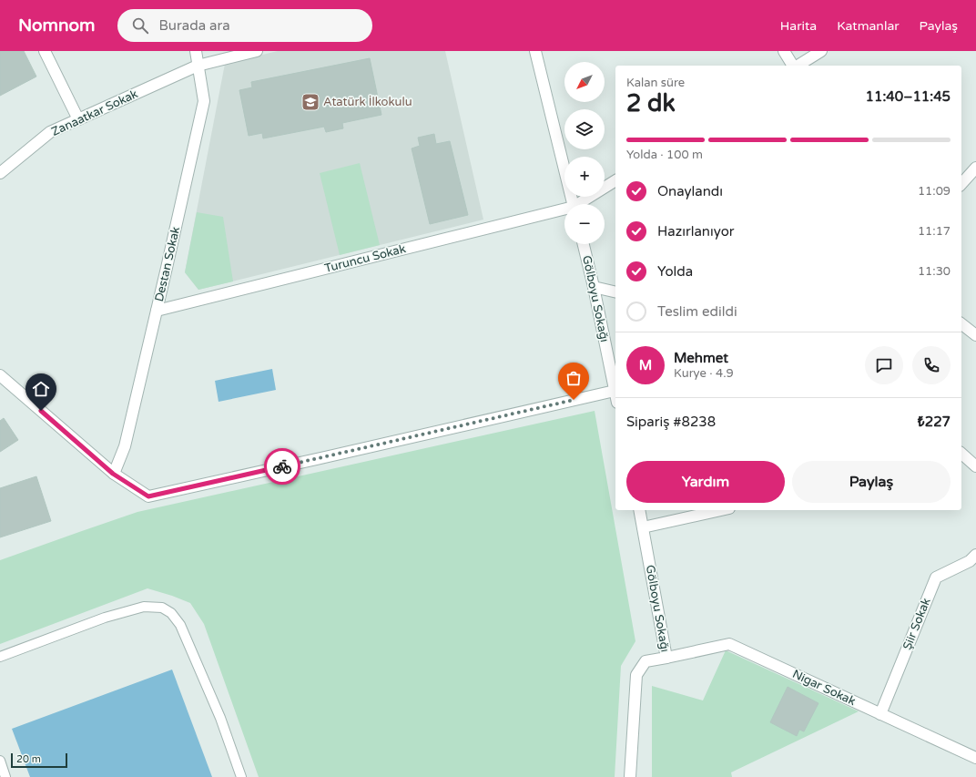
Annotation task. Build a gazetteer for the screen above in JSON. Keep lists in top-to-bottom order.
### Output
{
  "streets": {
    "street": [
      "Zanaatkar Sokak",
      "Turuncu Sokak",
      "Destan Sokak",
      "Gölboyu Sokağı",
      "Şiir Sokak",
      "Nigar Sokak"
    ]
  },
  "crossings": [
    ["Zanaatkar Sokak", "Destan Sokak"],
    ["Turuncu Sokak", "Destan Sokak"],
    ["Gölboyu Sokağı", "Nigar Sokak"],
    ["Şiir Sokak", "Nigar Sokak"]
  ],
  "places": {
    "school or university": ["Atatürk İlkokulu"]
  },
  "scale_bar": "20 m",
  "north": "bottom left",
  "page": {
    "header": "Nomnom",
    "search": "Burada ara",
    "nav": ["Harita", "Katmanlar", "Paylaş"],
    "map_buttons": ["+", "−"],
    "heading": ["2 dk", "Kalan süre", "11:40–11:45"],
    "panel": [
      "Mehmet",
      "Kurye · 4.9",
      "Sipariş #8238",
      "₺227"
    ],
    "bar": "Yolda · 100 m",
    "list": [
      ["Onaylandı", "11:09"],
      ["Hazırlanıyor", "11:17"],
      ["Yolda", "11:30"],
      "Teslim edildi"
    ],
    "round": "M",
    "buttons": ["Yardım", "Paylaş"],
    "scale": "20 m"
  }
}
